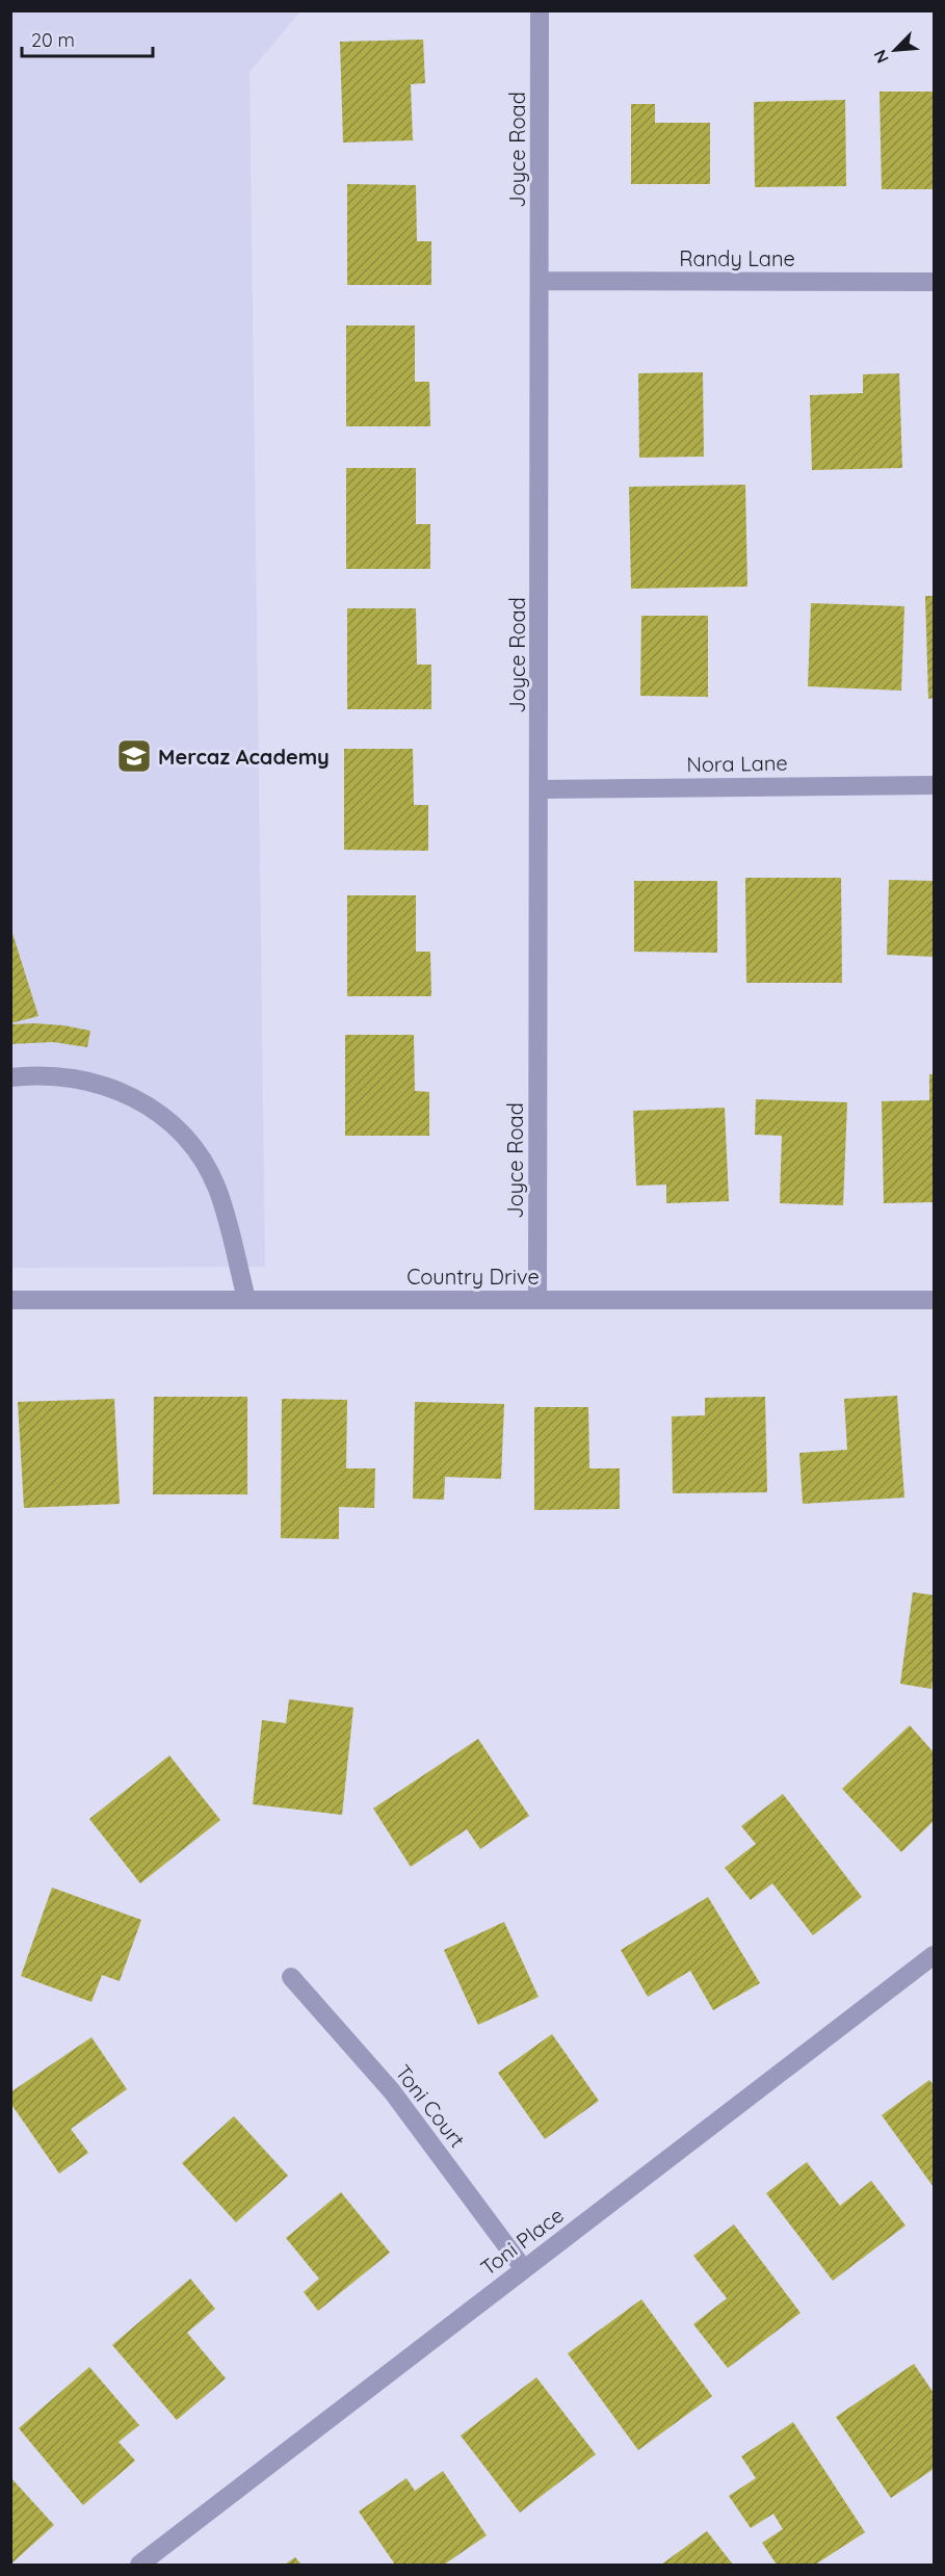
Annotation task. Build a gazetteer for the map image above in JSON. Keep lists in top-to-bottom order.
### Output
{
  "streets": {
    "street": [
      "Joyce Road",
      "Randy Lane",
      "Nora Lane",
      "Country Drive",
      "Toni Court",
      "Toni Place"
    ]
  },
  "crossings": [
    ["Joyce Road", "Randy Lane"],
    ["Joyce Road", "Nora Lane"],
    ["Joyce Road", "Country Drive"],
    ["Toni Court", "Toni Place"]
  ],
  "places": {
    "school or university": ["Mercaz Academy"]
  },
  "scale_bar": "20 m",
  "north": "bottom left"
}
